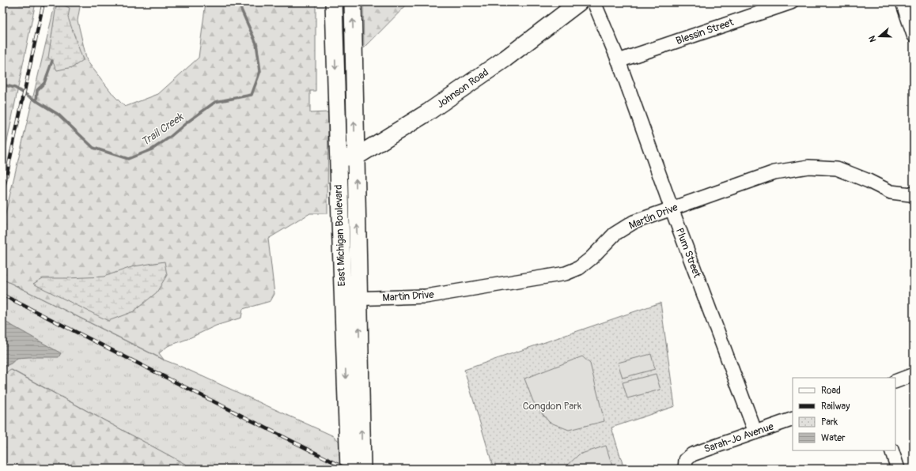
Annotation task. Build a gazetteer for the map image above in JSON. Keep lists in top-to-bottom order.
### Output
{
  "streets": {
    "main road": ["Johnson Road", "East Michigan Boulevard"],
    "street": [
      "Blessin Street",
      "Martin Drive",
      "Plum Street",
      "Sarah-Jo Avenue"
    ]
  },
  "crossings": [
    ["Blessin Street", "Plum Street"],
    ["Johnson Road", "East Michigan Boulevard"],
    ["Martin Drive", "East Michigan Boulevard"],
    ["Martin Drive", "Plum Street"],
    ["Plum Street", "Sarah-Jo Avenue"]
  ],
  "water": ["Trail Creek"],
  "parks": ["Congdon Park"],
  "legend": [
    "Road",
    "Railway",
    "Park",
    "Water"
  ],
  "north": "left"
}
